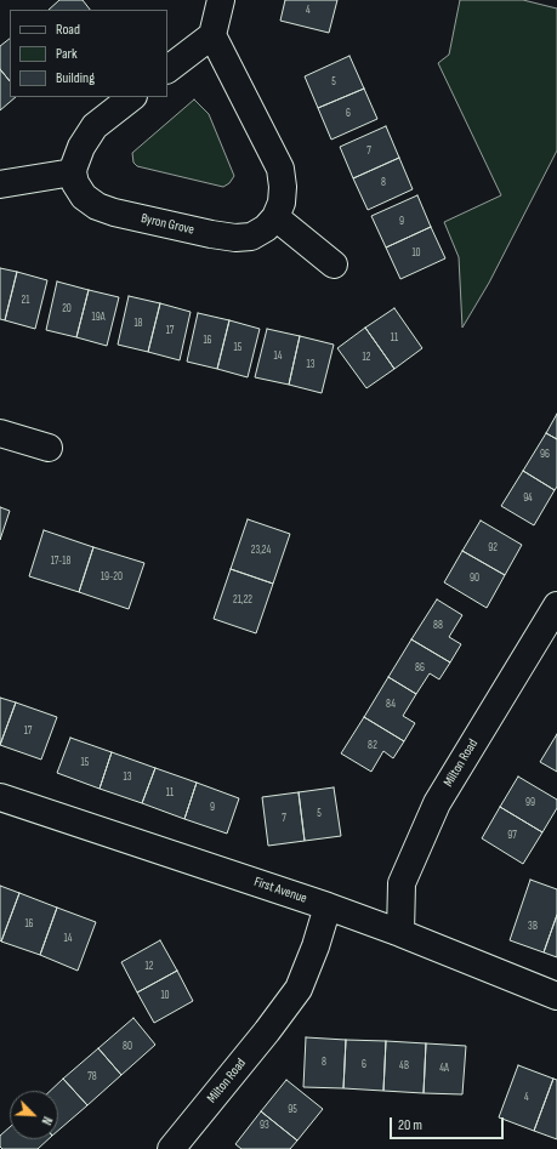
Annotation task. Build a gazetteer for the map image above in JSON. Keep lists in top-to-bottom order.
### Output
{
  "streets": {
    "street": ["Byron Grove", "Milton Road", "First Avenue"]
  },
  "crossings": [
    ["Milton Road", "First Avenue"]
  ],
  "house_numbers": [
    "4",
    "5",
    "6",
    "7",
    "8",
    "9",
    "10",
    "21",
    "20",
    "19A",
    "18",
    "17",
    "11",
    "16",
    "15",
    "14",
    "12",
    "13",
    "96",
    "94",
    "92",
    "23,24",
    "17-18",
    "19-20",
    "90",
    "21,22",
    "88",
    "86",
    "84",
    "17",
    "82",
    "15",
    "13",
    "11",
    "99",
    "9",
    "5",
    "7",
    "97",
    "16",
    "3B",
    "14",
    "12",
    "10",
    "80",
    "8",
    "6",
    "4B",
    "4A",
    "78",
    "4",
    "95",
    "93"
  ],
  "legend": ["Road", "Park", "Building"],
  "scale_bar": "20 m",
  "north": "bottom right"
}
